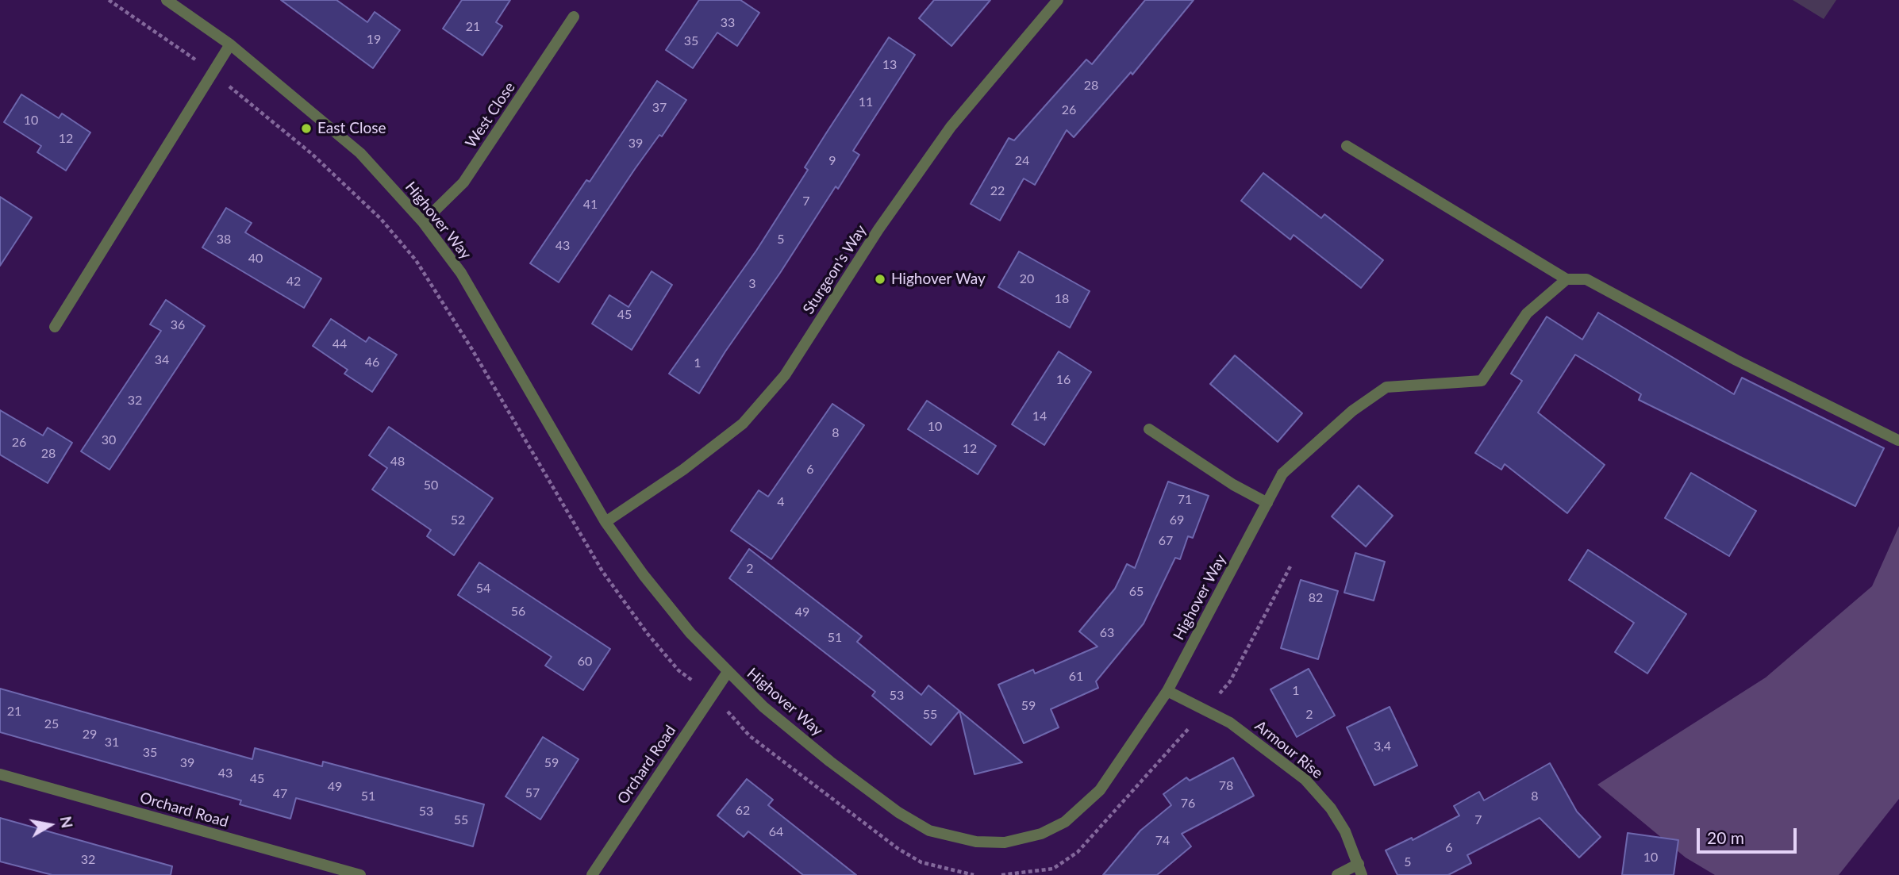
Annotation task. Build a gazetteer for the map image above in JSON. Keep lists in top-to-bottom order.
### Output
{
  "streets": {
    "street": [
      "West Close",
      "Highover Way",
      "Sturgeon's Way",
      "Armour Rise",
      "Orchard Road"
    ]
  },
  "crossings": [
    ["West Close", "Highover Way"],
    ["Highover Way", "Sturgeon's Way"],
    ["Highover Way", "Armour Rise"],
    ["Highover Way", "Orchard Road"]
  ],
  "places": ["East Close", "Highover Way"],
  "house_numbers": [
    "33",
    "21",
    "19",
    "35",
    "13",
    "28",
    "11",
    "37",
    "26",
    "10",
    "12",
    "39",
    "9",
    "24",
    "22",
    "7",
    "41",
    "38",
    "5",
    "43",
    "40",
    "20",
    "42",
    "3",
    "18",
    "45",
    "36",
    "44",
    "34",
    "46",
    "1",
    "16",
    "32",
    "14",
    "10",
    "8",
    "30",
    "26",
    "12",
    "28",
    "48",
    "6",
    "50",
    "71",
    "4",
    "52",
    "69",
    "67",
    "2",
    "54",
    "65",
    "82",
    "56",
    "49",
    "63",
    "51",
    "60",
    "61",
    "1",
    "53",
    "59",
    "21",
    "55",
    "2",
    "25",
    "29",
    "31",
    "3,4",
    "35",
    "39",
    "59",
    "43",
    "45",
    "78",
    "49",
    "57",
    "47",
    "51",
    "8",
    "76",
    "62",
    "53",
    "55",
    "7",
    "64",
    "74",
    "6",
    "10",
    "32",
    "5"
  ],
  "scale_bar": "20 m",
  "north": "right"
}
